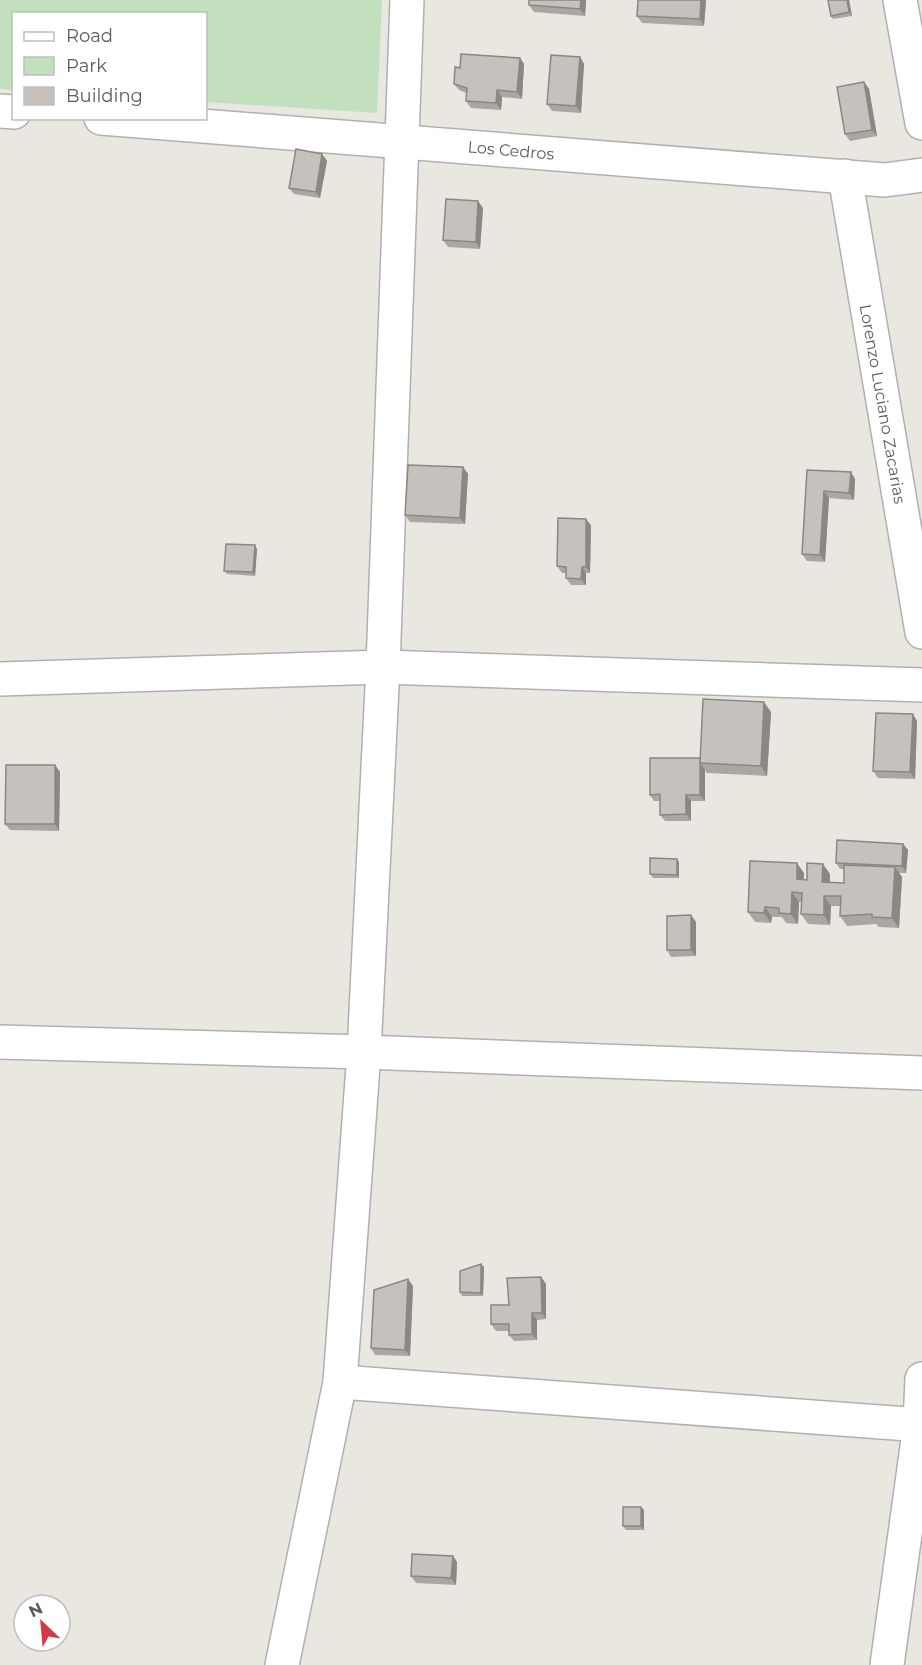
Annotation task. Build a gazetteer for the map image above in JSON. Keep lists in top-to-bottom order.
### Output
{
  "streets": {
    "street": ["Los Cedros", "Lorenzo Luciano Zacarias"]
  },
  "crossings": [
    ["Los Cedros", "Lorenzo Luciano Zacarias"]
  ],
  "legend": ["Road", "Park", "Building"],
  "north": "top left"
}
